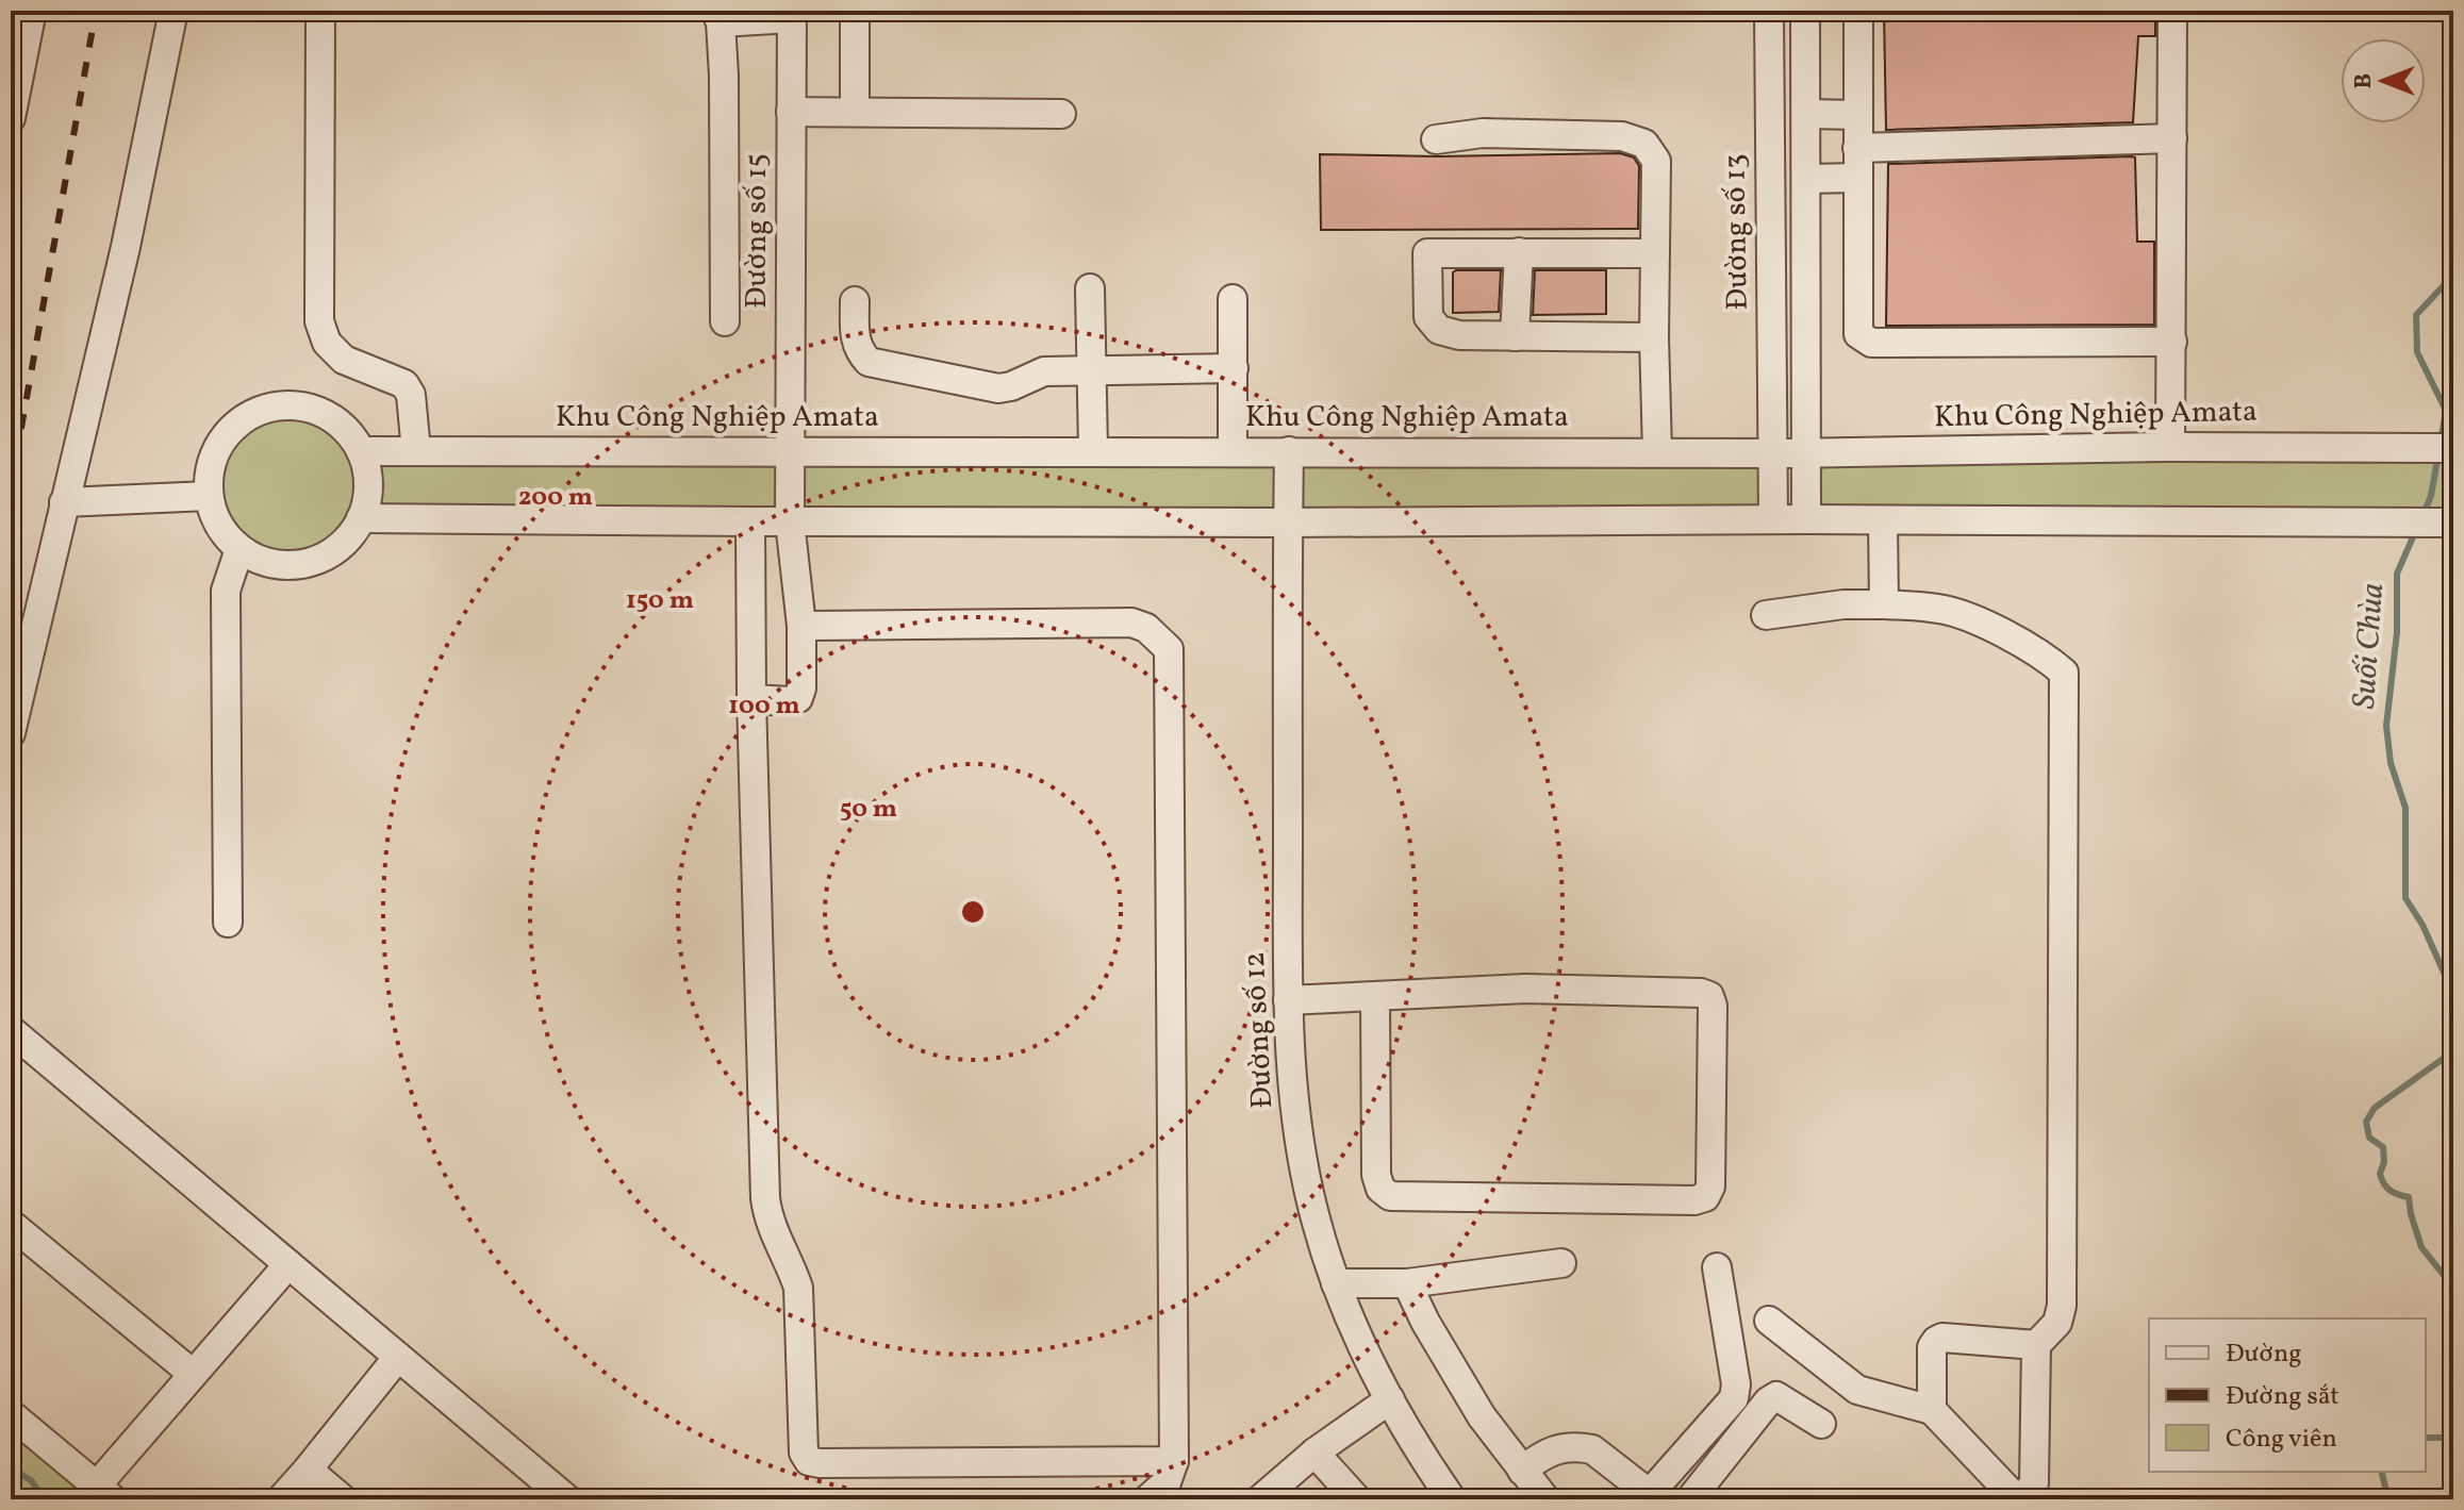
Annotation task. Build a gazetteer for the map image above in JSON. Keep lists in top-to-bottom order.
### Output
{
  "streets": {
    "street": [
      "Đường số 15",
      "Đường số 13",
      "Khu Công Nghiệp Amata",
      "Đường số 12"
    ]
  },
  "crossings": [
    ["Đường số 15", "Khu Công Nghiệp Amata"],
    ["Đường số 13", "Khu Công Nghiệp Amata"],
    ["Khu Công Nghiệp Amata", "Đường số 12"]
  ],
  "water": ["Suối Chùa"],
  "legend": ["Đường", "Đường sắt", "Công viên"],
  "north": "left",
  "rings": [
    "200 m",
    "150 m",
    "100 m",
    "50 m"
  ]
}
